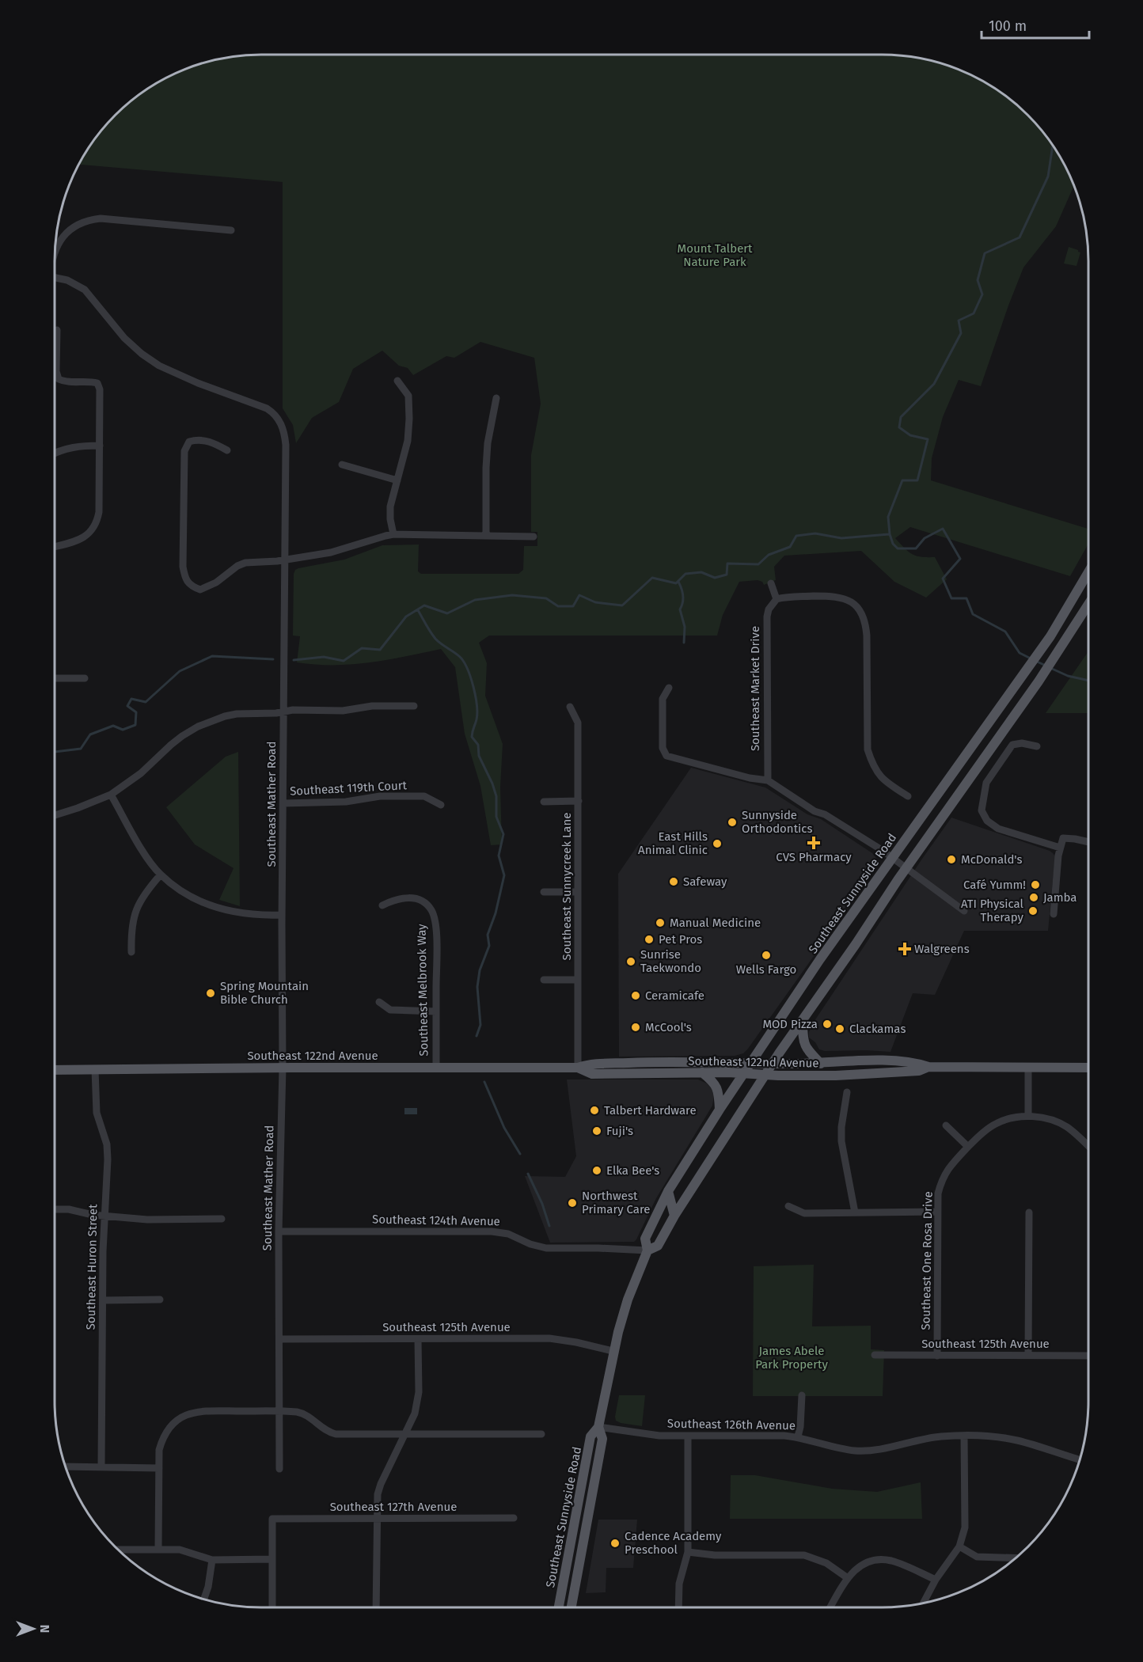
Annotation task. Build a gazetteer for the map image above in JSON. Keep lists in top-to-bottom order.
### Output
{
  "streets": {
    "main road": ["Southeast Sunnyside Road", "Southeast 122nd Avenue"],
    "street": [
      "Southeast Market Drive",
      "Southeast 119th Court",
      "Southeast Mather Road",
      "Southeast Sunnycreek Lane",
      "Southeast Melbrook Way",
      "Southeast 124th Avenue",
      "Southeast One Rosa Drive",
      "Southeast Huron Street",
      "Southeast 125th Avenue",
      "Southeast 126th Avenue",
      "Southeast 127th Avenue"
    ]
  },
  "crossings": [
    ["Southeast 119th Court", "Southeast Mather Road"],
    ["Southeast Mather Road", "Southeast 122nd Avenue"],
    ["Southeast Mather Road", "Southeast 124th Avenue"],
    ["Southeast Mather Road", "Southeast 125th Avenue"],
    ["Southeast Sunnycreek Lane", "Southeast 122nd Avenue"],
    ["Southeast Sunnyside Road", "Southeast 122nd Avenue"],
    ["Southeast Sunnyside Road", "Southeast 124th Avenue"],
    ["Southeast Sunnyside Road", "Southeast 125th Avenue"],
    ["Southeast Sunnyside Road", "Southeast 126th Avenue"],
    ["Southeast Melbrook Way", "Southeast 122nd Avenue"],
    ["Southeast 122nd Avenue", "Southeast Huron Street"],
    ["Southeast One Rosa Drive", "Southeast 125th Avenue"]
  ],
  "parks": ["Mount Talbert Nature Park", "James Abele Park Property"],
  "places": {
    "other": [
      "Sunnyside Orthodontics",
      "East Hills Animal Clinic",
      "McDonald's",
      "Safeway",
      "Café Yumm!",
      "Jamba",
      "ATI Physical Therapy",
      "Manual Medicine",
      "Pet Pros",
      "Wells Fargo",
      "Sunrise Taekwondo",
      "Spring Mountain Bible Church",
      "Ceramicafe",
      "MOD Pizza",
      "McCool's",
      "Clackamas",
      "Talbert Hardware",
      "Fuji's",
      "Elka Bee's",
      "Northwest Primary Care",
      "Cadence Academy Preschool"
    ],
    "health": ["CVS Pharmacy", "Walgreens"]
  },
  "scale_bar": "100 m",
  "north": "right"
}
